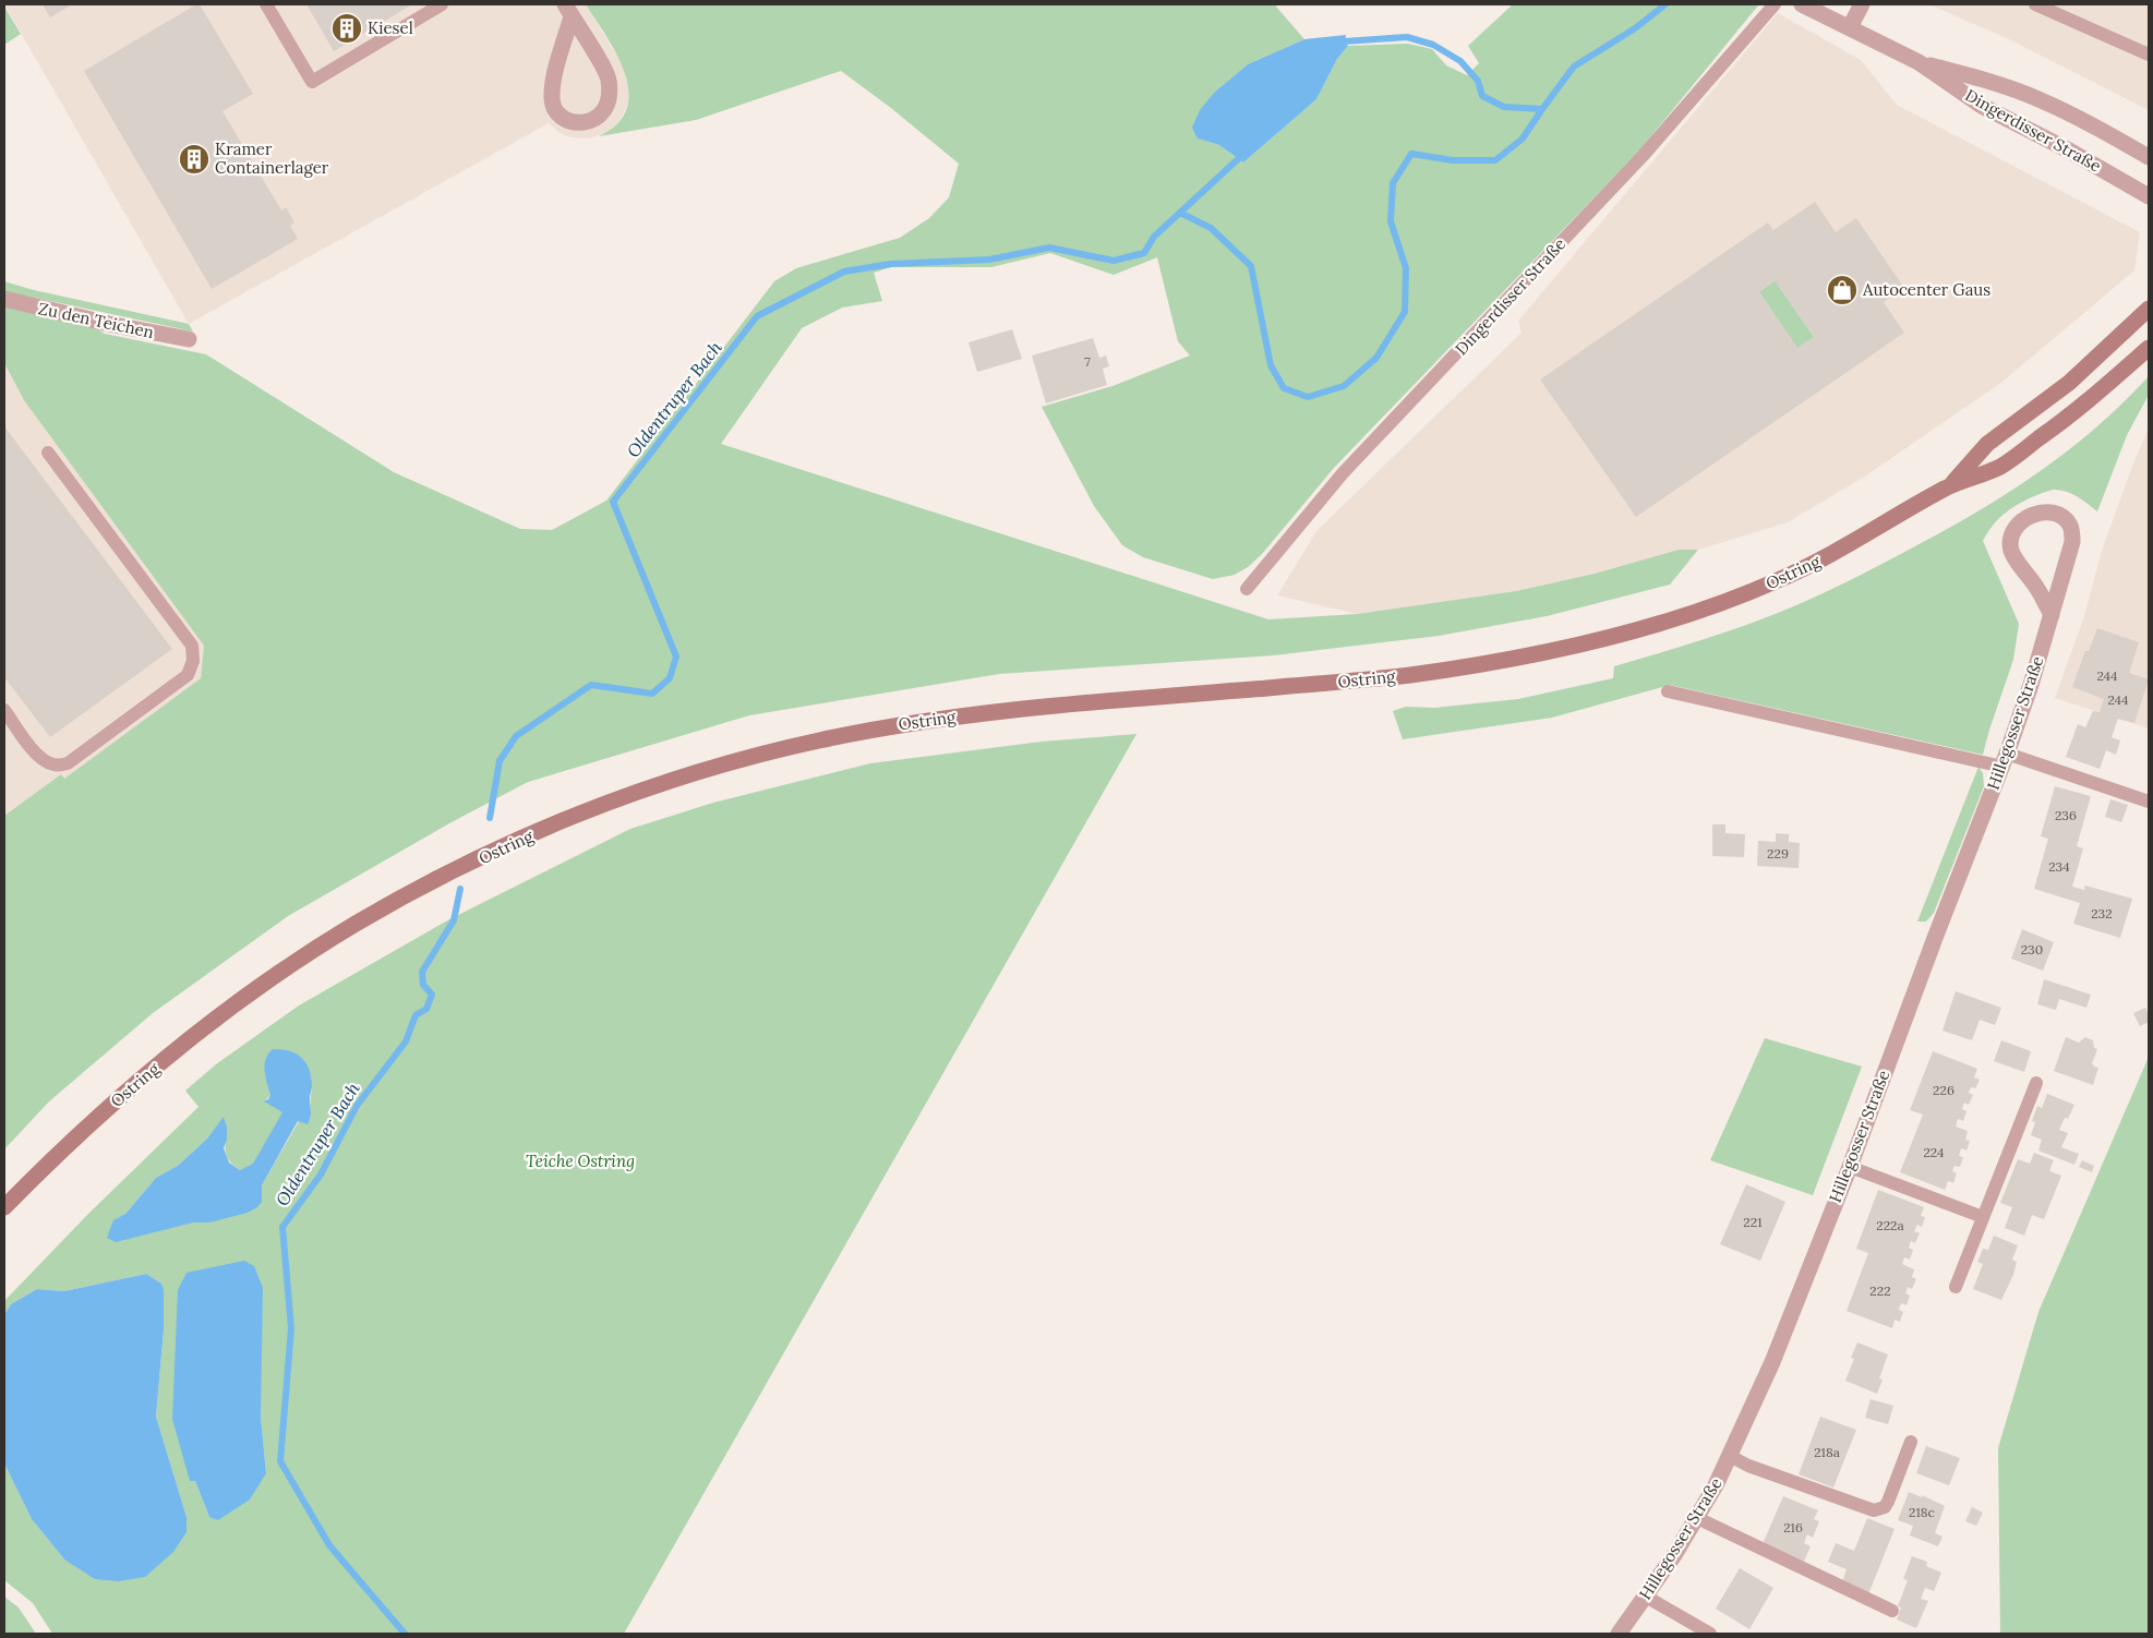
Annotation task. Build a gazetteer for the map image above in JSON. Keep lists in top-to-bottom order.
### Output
{
  "streets": {
    "main road": ["Ostring"],
    "street": ["Dingerdisser Straße", "Zu den Teichen", "Hillegosser Straße"]
  },
  "water": ["Oldentruper Bach"],
  "parks": ["Teiche Ostring"],
  "places": {
    "building": ["Kiesel", "Kramer Containerlager"],
    "shop": ["Autocenter Gaus"]
  },
  "house_numbers": [
    "7",
    "244",
    "244",
    "236",
    "229",
    "234",
    "232",
    "230",
    "226",
    "224",
    "221",
    "222a",
    "222",
    "218a",
    "218c",
    "216"
  ]
}
